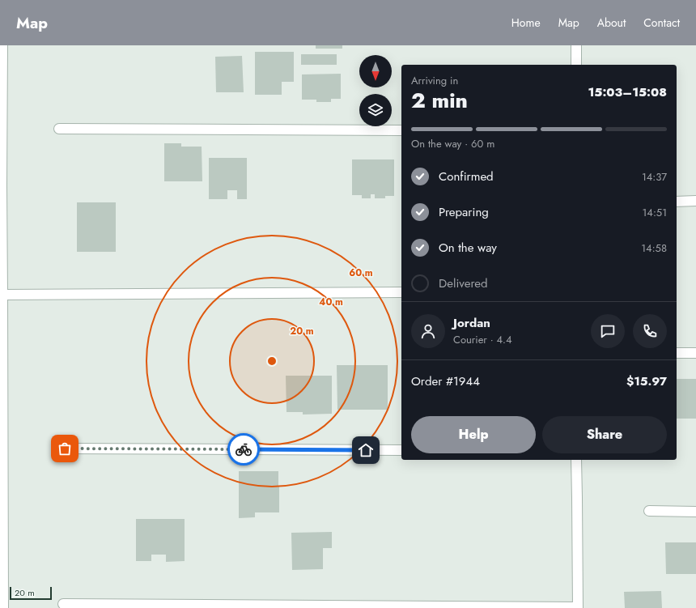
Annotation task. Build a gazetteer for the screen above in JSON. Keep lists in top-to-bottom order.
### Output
{
  "scale_bar": "20 m",
  "north": "bottom",
  "page": {
    "header": "Map",
    "nav": [
      "Home",
      "Map",
      "About",
      "Contact"
    ],
    "heading": ["2 min", "Arriving in", "15:03–15:08"],
    "panel": [
      "Jordan",
      "Courier · 4.4",
      "Order #1944",
      "$15.97"
    ],
    "bar": "On the way · 60 m",
    "list": [
      ["Confirmed", "14:37"],
      ["Preparing", "14:51"],
      ["On the way", "14:58"],
      "Delivered"
    ],
    "buttons": ["Help", "Share"],
    "scale": "20 m"
  },
  "rings": ["60 m", "40 m", "20 m"]
}
